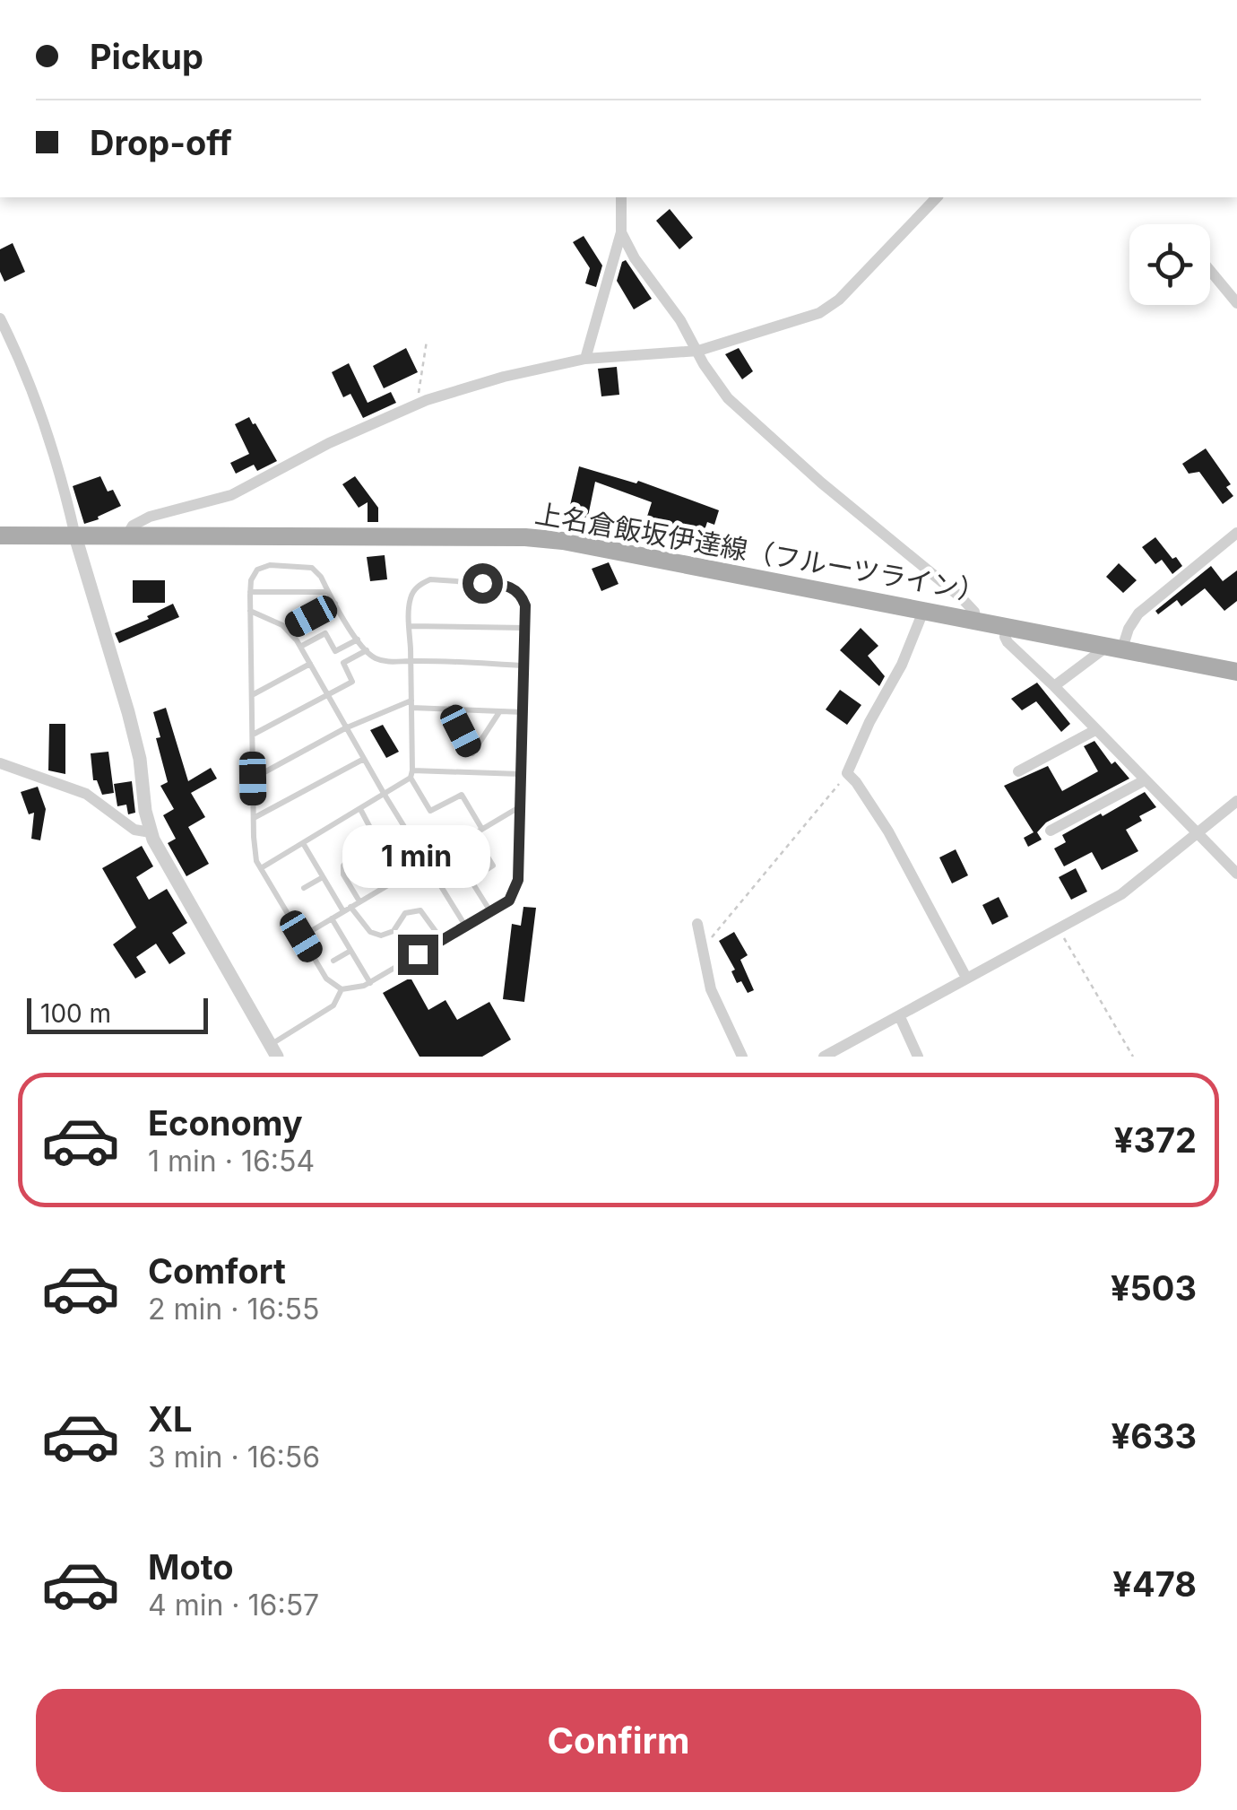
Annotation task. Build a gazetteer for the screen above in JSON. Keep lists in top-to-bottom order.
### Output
{
  "streets": {
    "main road": ["上名倉飯坂伊達線（フルーツライン）"]
  },
  "scale_bar": "100 m",
  "page": {
    "banner": ["Pickup", "Drop-off"],
    "bubble": "1 min",
    "scale": "100 m",
    "list": [
      {
        "name": "Economy",
        "note": "1 min · 16:54",
        "value": "¥372"
      },
      {
        "name": "Comfort",
        "note": "2 min · 16:55",
        "value": "¥503"
      },
      {
        "name": "XL",
        "note": "3 min · 16:56",
        "value": "¥633"
      },
      {
        "name": "Moto",
        "note": "4 min · 16:57",
        "value": "¥478"
      }
    ],
    "buttons": "Confirm"
  }
}
